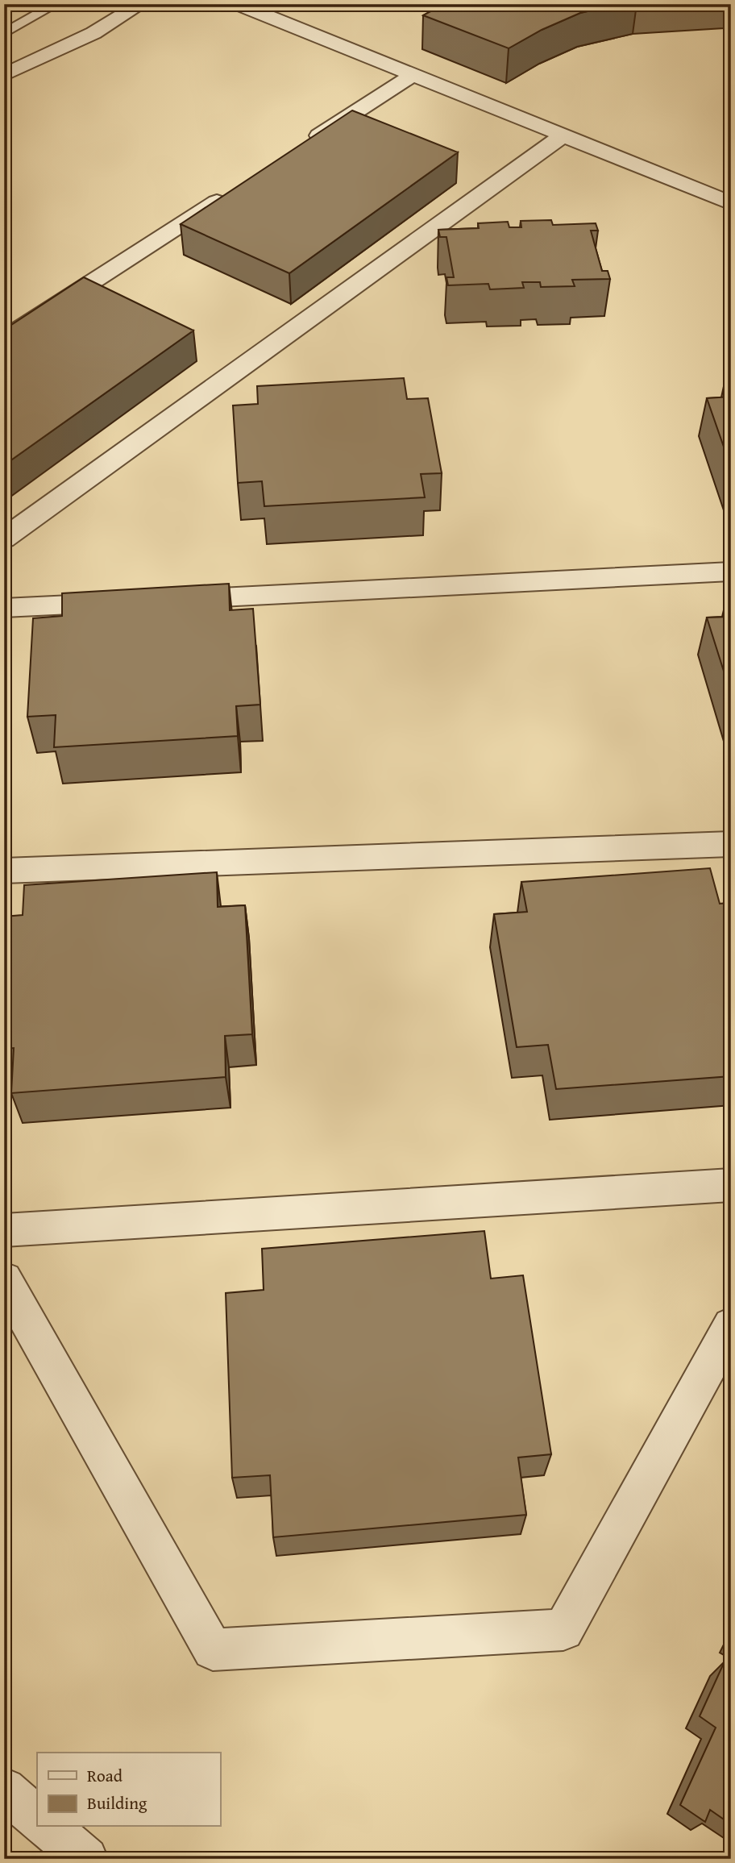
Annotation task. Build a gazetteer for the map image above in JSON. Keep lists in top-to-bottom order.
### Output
{
  "legend": ["Road", "Building"]
}
